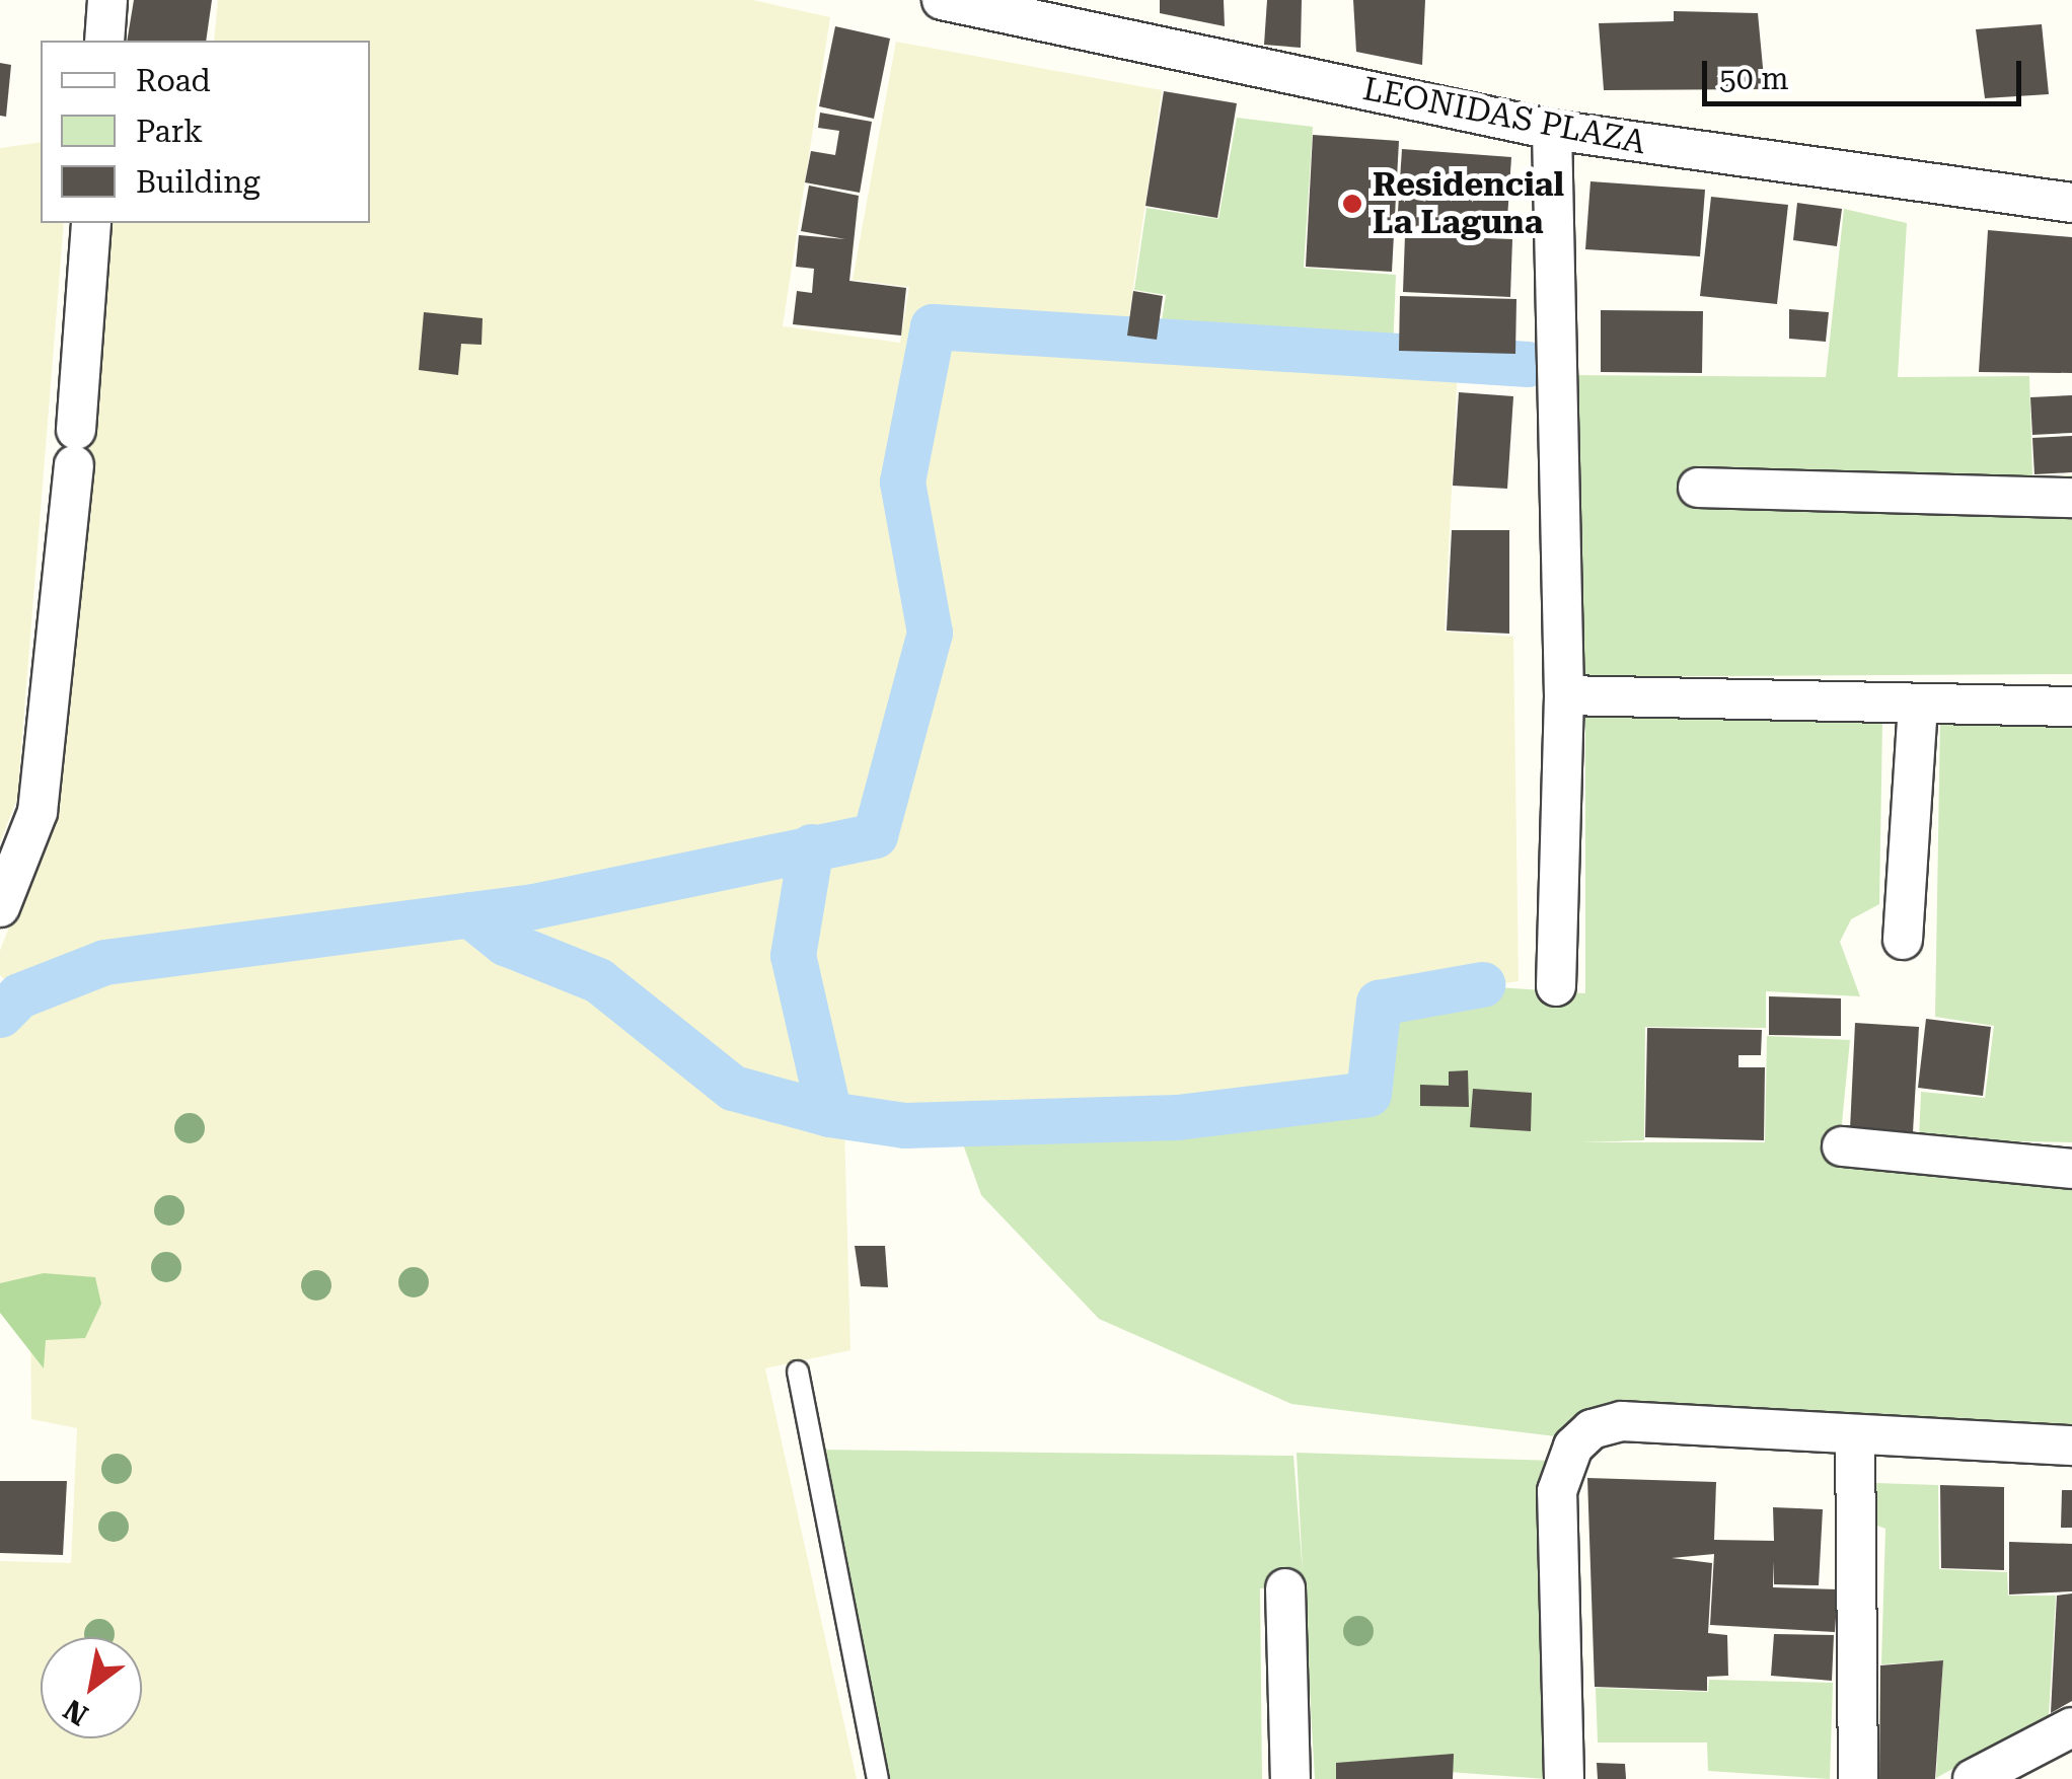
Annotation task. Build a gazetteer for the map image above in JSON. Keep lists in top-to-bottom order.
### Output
{
  "streets": {
    "street": ["LEONIDAS PLAZA"]
  },
  "places": ["Residencial La Laguna"],
  "legend": ["Road", "Park", "Building"],
  "scale_bar": "50 m",
  "north": "bottom left"
}
